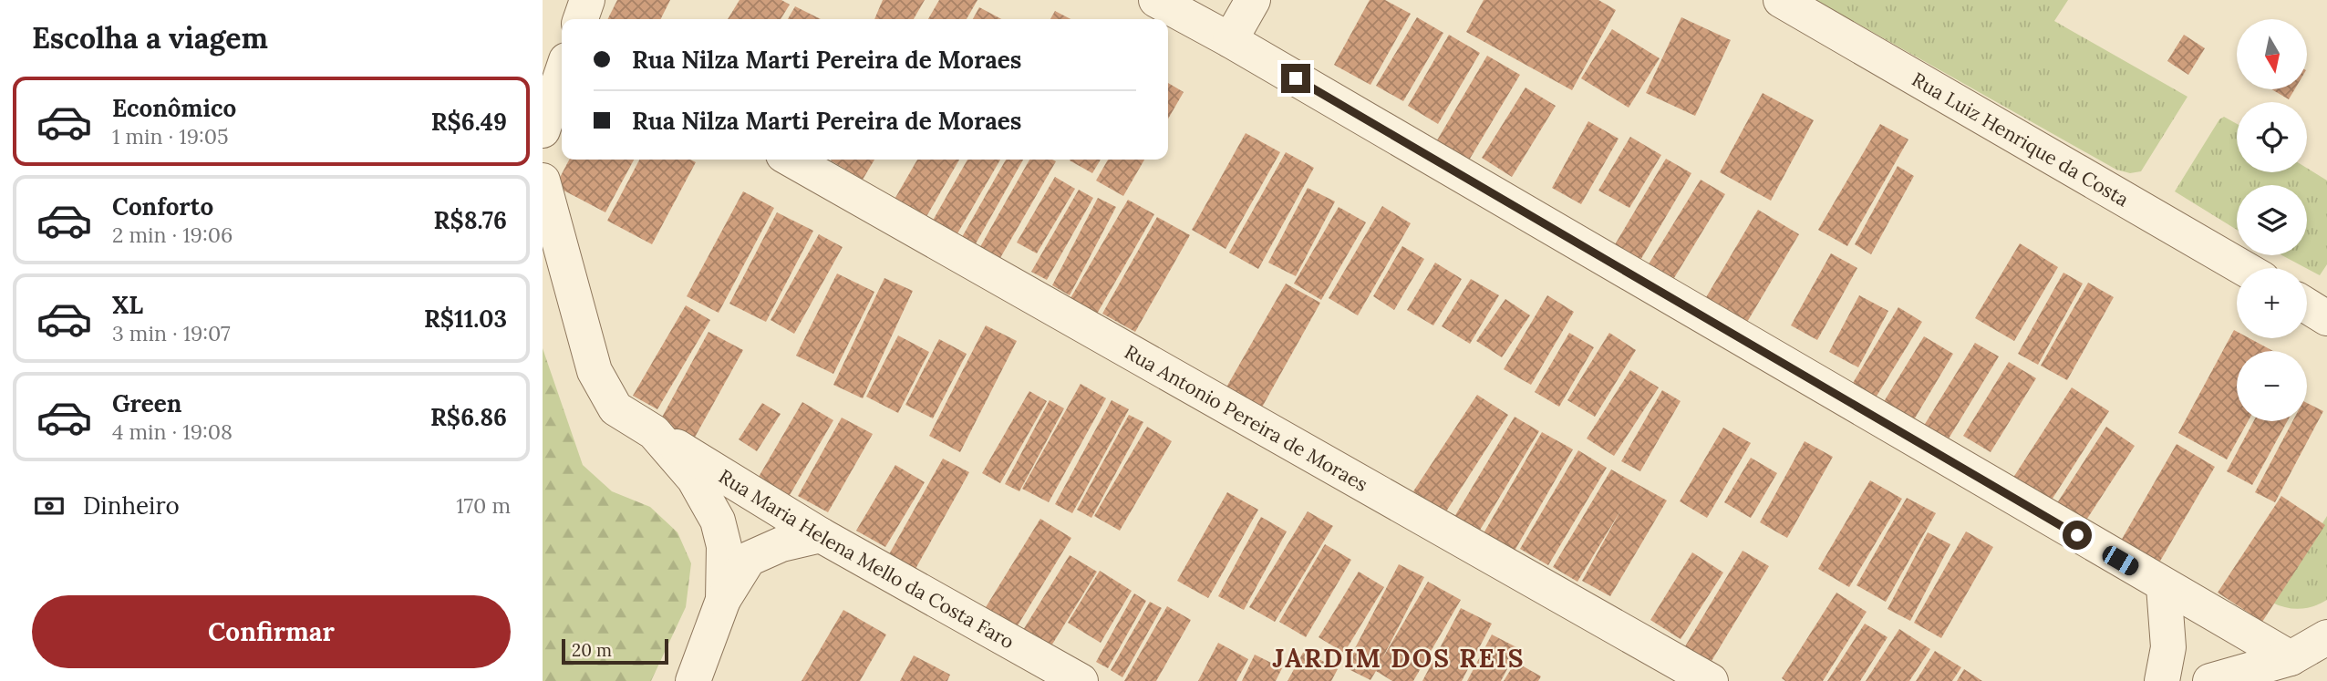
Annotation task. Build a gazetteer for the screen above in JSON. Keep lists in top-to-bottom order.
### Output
{
  "streets": {
    "street": ["Rua Luiz Henrique da Costa", "Rua Antonio Pereira de Moraes", "Rua Maria Helena Mello da Costa Faro"]
  },
  "districts": ["JARDIM DOS REIS"],
  "scale_bar": "20 m",
  "north": "bottom",
  "page": {
    "heading": "Escolha a viagem",
    "map_buttons": ["+", "−"],
    "banner": ["Rua Nilza Marti Pereira de Moraes", "Rua Nilza Marti Pereira de Moraes"],
    "list": [
      {
        "name": "Econômico",
        "note": "1 min · 19:05",
        "value": "R$6.49"
      },
      {
        "name": "Conforto",
        "note": "2 min · 19:06",
        "value": "R$8.76"
      },
      {
        "name": "XL",
        "note": "3 min · 19:07",
        "value": "R$11.03"
      },
      {
        "name": "Green",
        "note": "4 min · 19:08",
        "value": "R$6.86"
      }
    ],
    "pay": ["Dinheiro", "170 m"],
    "buttons": "Confirmar",
    "scale": "20 m"
  }
}
